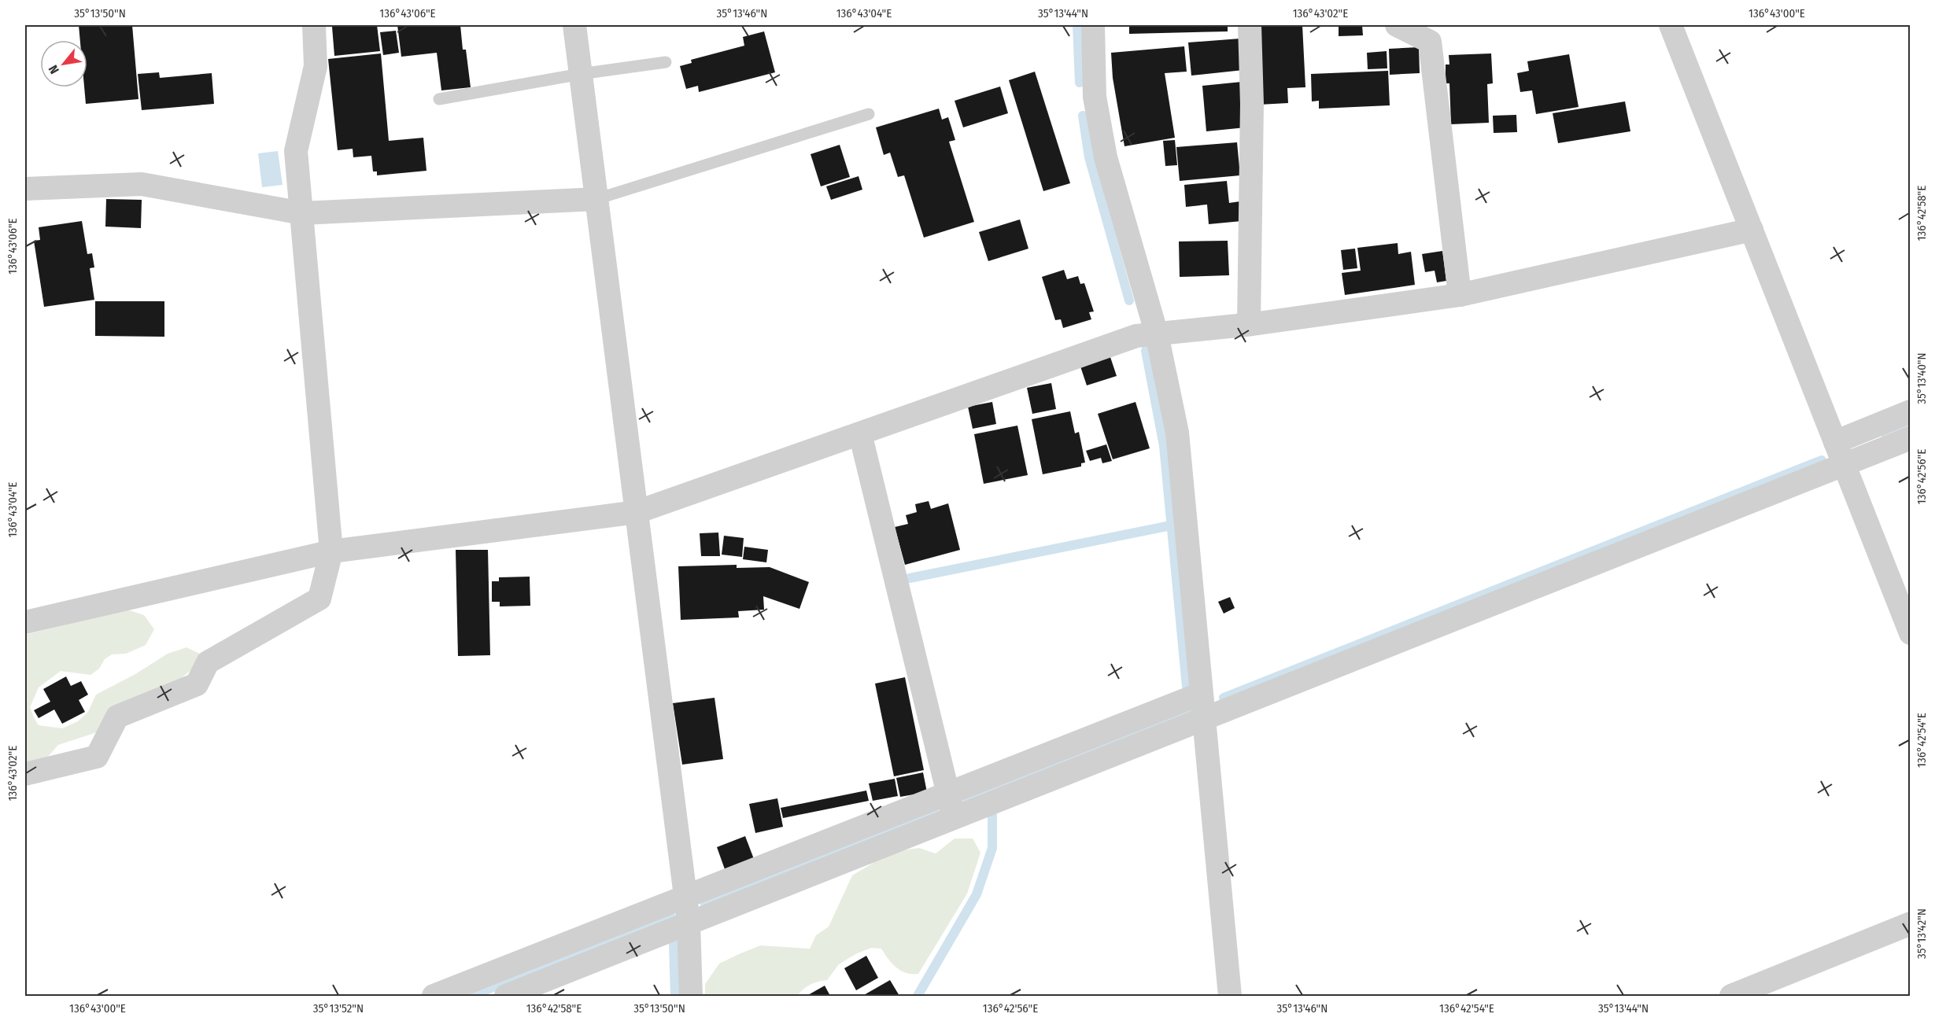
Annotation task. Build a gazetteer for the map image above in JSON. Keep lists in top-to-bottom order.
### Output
{
  "north": "bottom left",
  "coordinates": [
    "35°13'50\"N",
    "136°43'06\"E",
    "35°13'46\"N",
    "136°43'04\"E",
    "35°13'44\"N",
    "136°43'02\"E",
    "136°43'00\"E",
    "136°42'58\"E",
    "35°13'40\"N",
    "136°42'56\"E",
    "136°42'54\"E",
    "35°13'42\"N",
    "35°13'52\"N"
  ]
}
